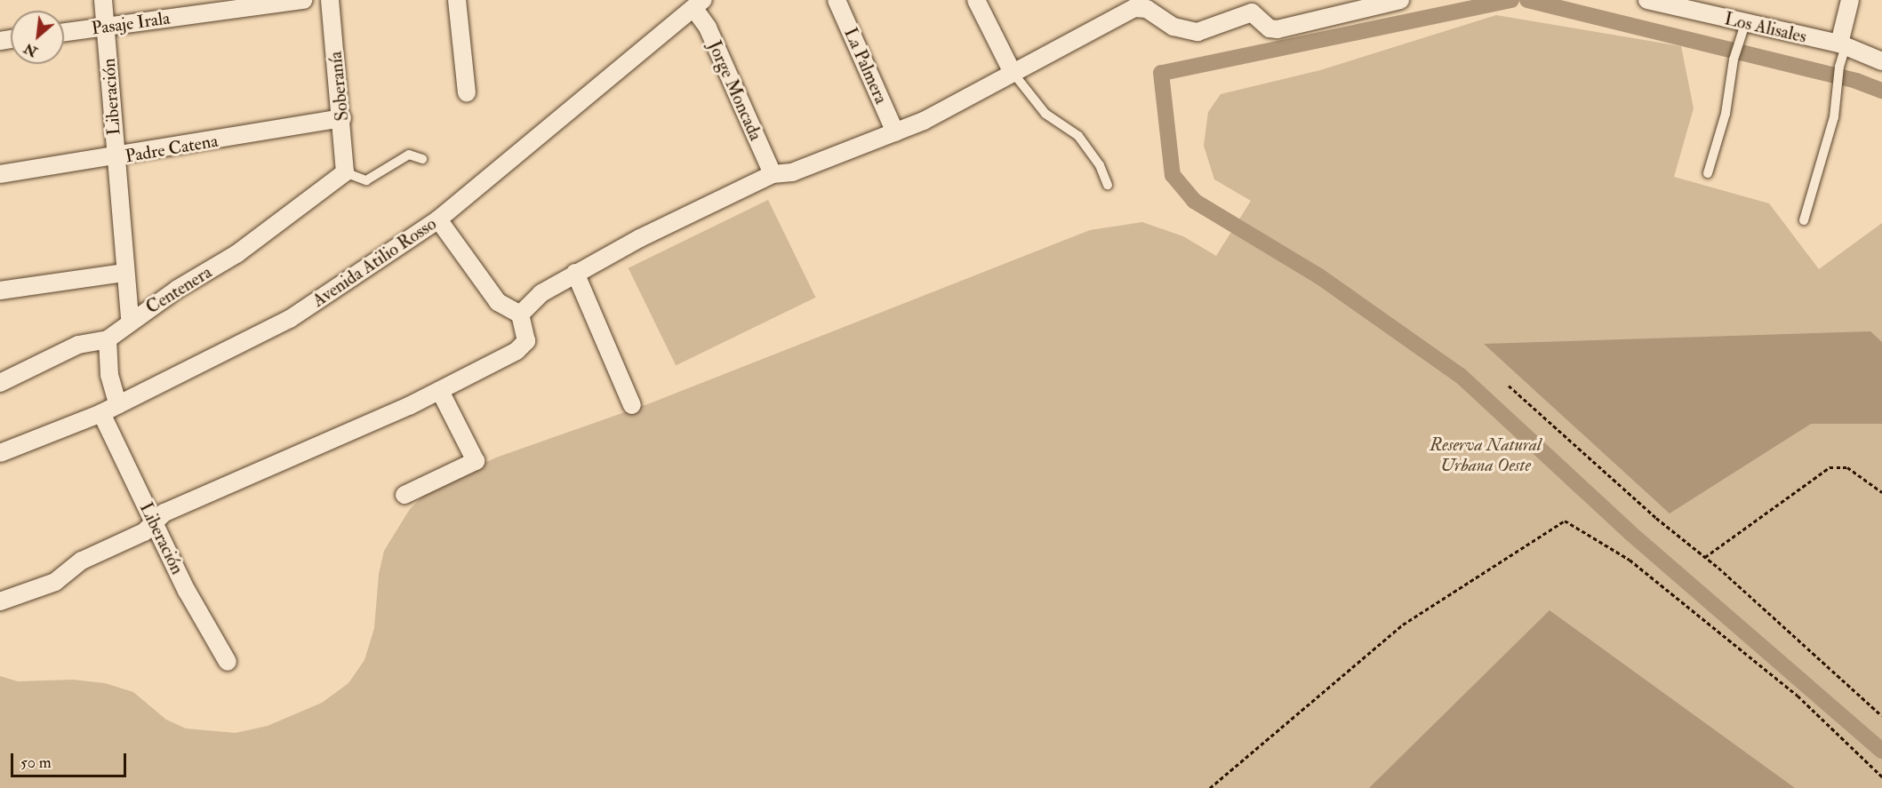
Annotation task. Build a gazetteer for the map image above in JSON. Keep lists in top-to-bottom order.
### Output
{
  "streets": {
    "street": [
      "Pasaje Irala",
      "Los Alisales",
      "La Palmera",
      "Soberanía",
      "Jorge Moncada",
      "Liberación",
      "Padre Catena",
      "Avenida Atilio Rosso",
      "Centenera"
    ]
  },
  "crossings": [
    ["Pasaje Irala", "Liberación"],
    ["Soberanía", "Padre Catena"],
    ["Soberanía", "Centenera"],
    ["Jorge Moncada", "Avenida Atilio Rosso"],
    ["Liberación", "Padre Catena"],
    ["Liberación", "Avenida Atilio Rosso"],
    ["Liberación", "Centenera"]
  ],
  "parks": ["Reserva Natural Urbana Oeste"],
  "scale_bar": "50 m",
  "north": "bottom left"
}
